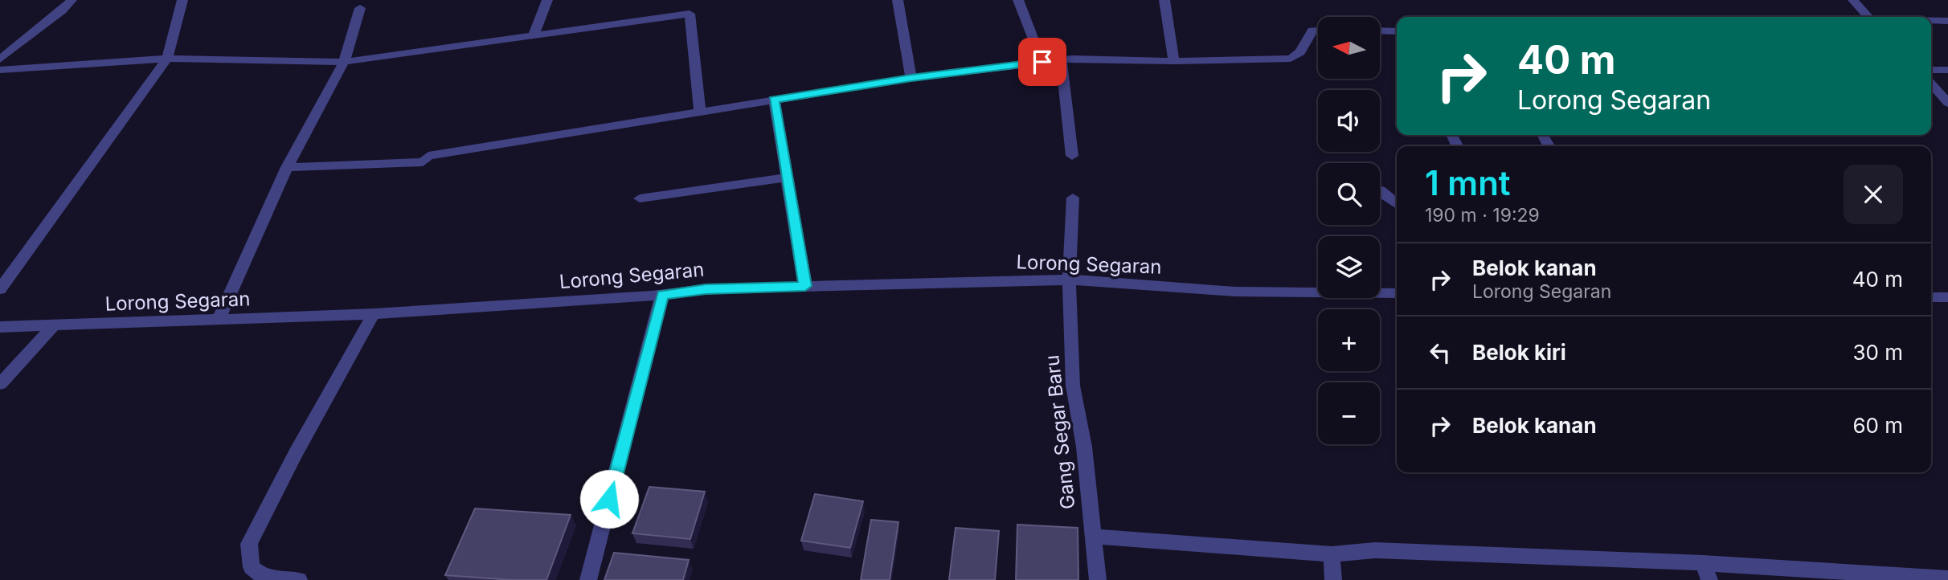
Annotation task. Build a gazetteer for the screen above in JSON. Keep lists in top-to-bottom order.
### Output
{
  "streets": {
    "street": ["Lorong Segaran", "Gang Segar Baru"]
  },
  "crossings": [
    ["Lorong Segaran", "Gang Segar Baru"]
  ],
  "north": "left",
  "page": {
    "map_buttons": ["+", "−"],
    "turn": ["40 m", "Lorong Segaran"],
    "heading": ["1 mnt", "190 m · 19:29"],
    "list": [
      {
        "name": "Belok kanan",
        "note": "Lorong Segaran",
        "value": "40 m"
      },
      {
        "name": "Belok kiri",
        "value": "30 m"
      },
      {
        "name": "Belok kanan",
        "value": "60 m"
      }
    ]
  }
}
